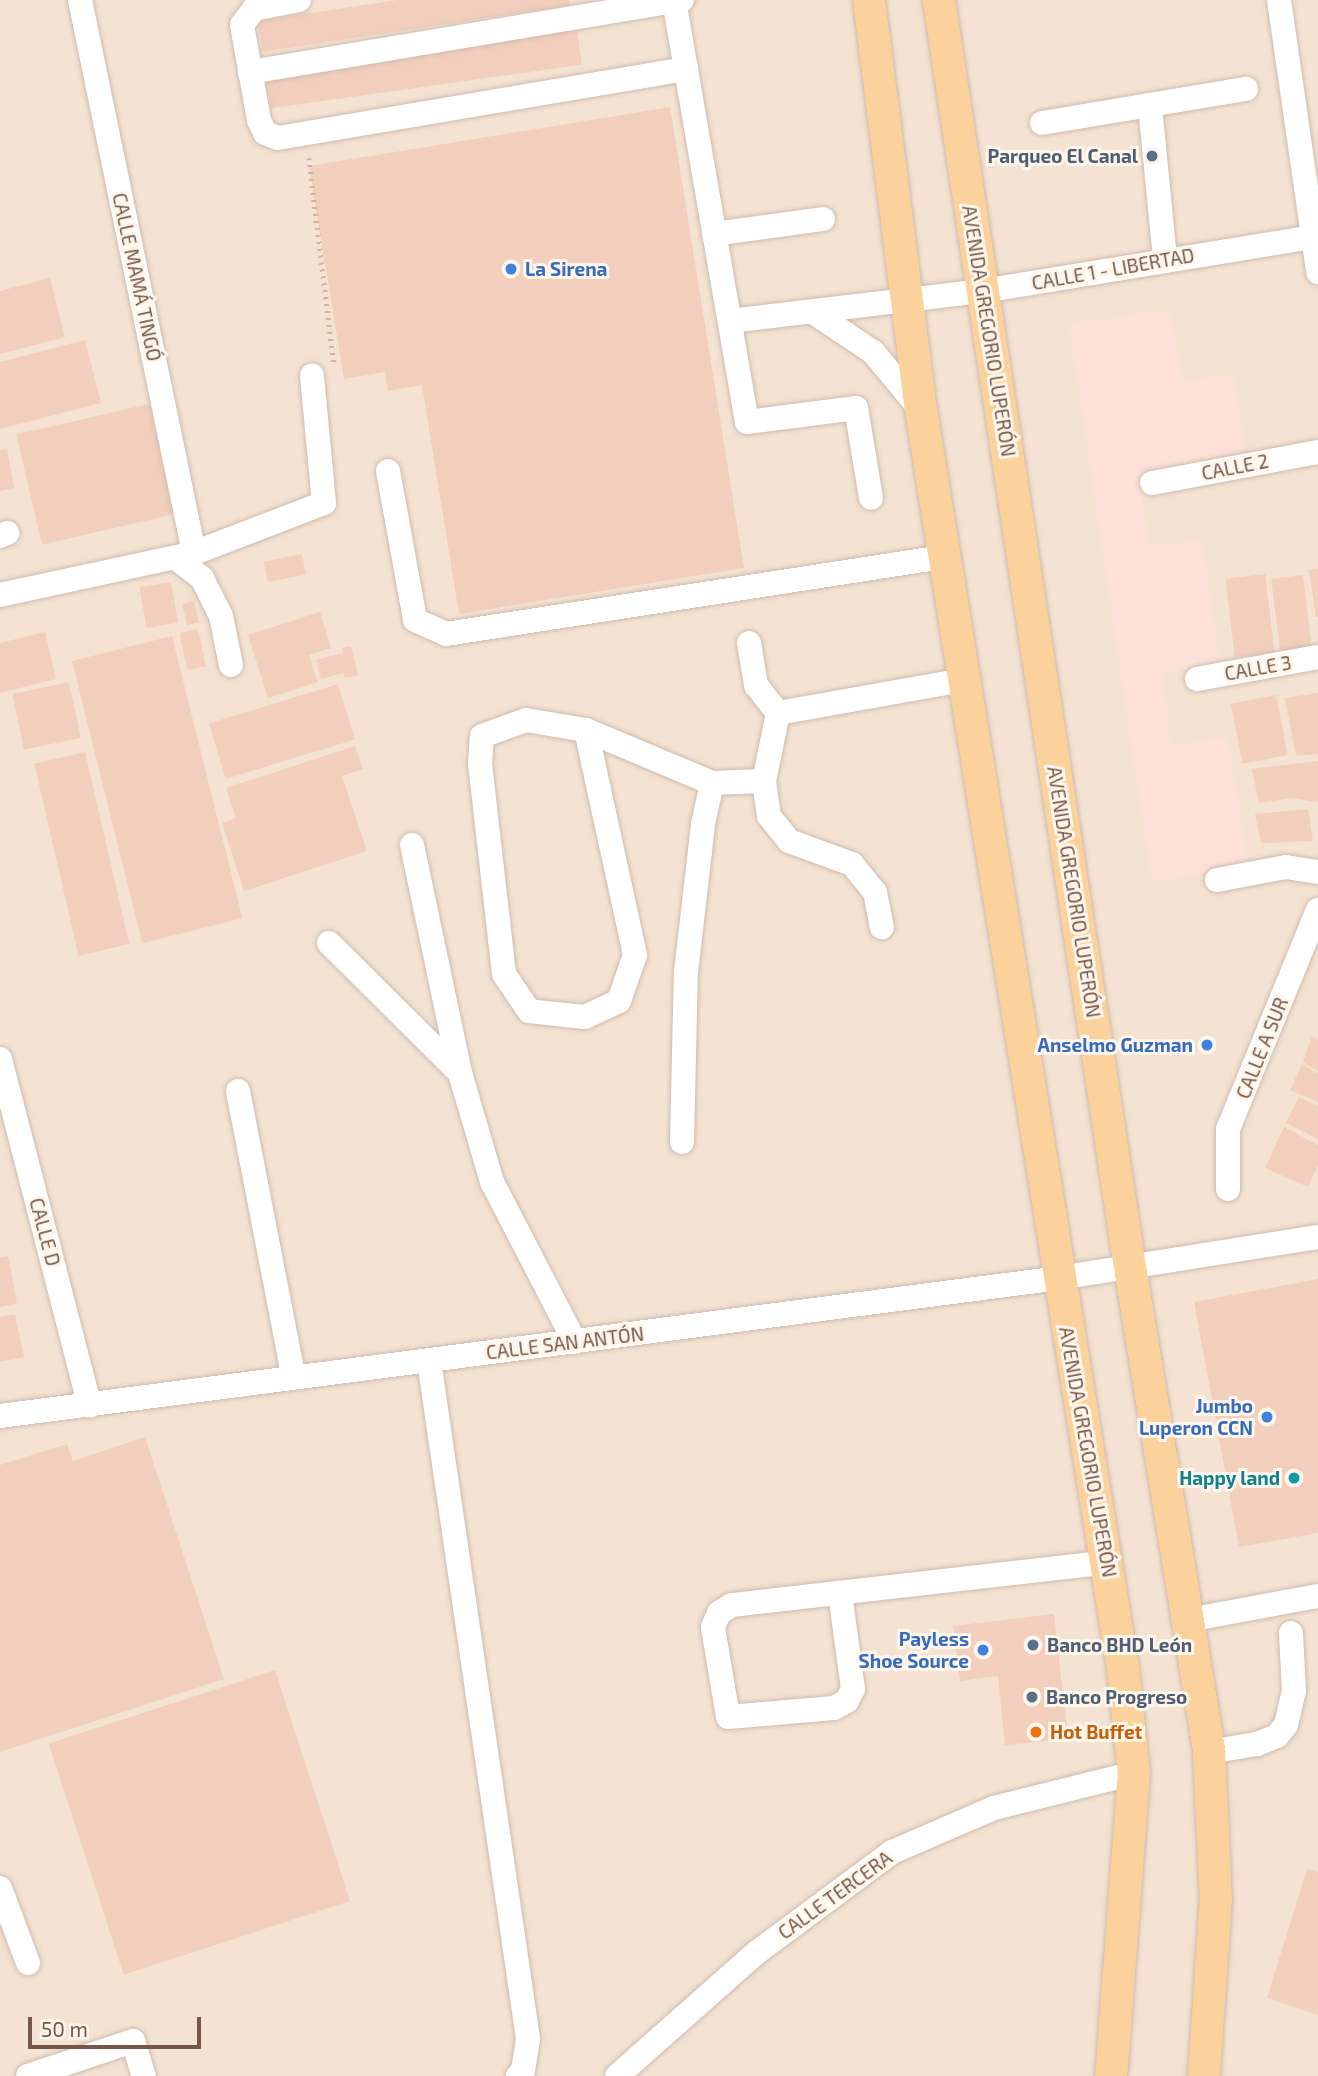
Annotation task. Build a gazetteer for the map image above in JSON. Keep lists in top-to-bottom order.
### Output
{
  "streets": {
    "main road": ["AVENIDA GREGORIO LUPERÓN"],
    "street": [
      "CALLE 1 - LIBERTAD",
      "CALLE MAMÁ TINGÓ",
      "CALLE 2",
      "CALLE 3",
      "CALLE A SUR",
      "CALLE D",
      "CALLE SAN ANTÓN",
      "CALLE TERCERA"
    ]
  },
  "crossings": [
    ["CALLE 1 - LIBERTAD", "AVENIDA GREGORIO LUPERÓN"],
    ["AVENIDA GREGORIO LUPERÓN", "CALLE SAN ANTÓN"],
    ["AVENIDA GREGORIO LUPERÓN", "CALLE TERCERA"],
    ["CALLE D", "CALLE SAN ANTÓN"]
  ],
  "places": [
    "Parqueo El Canal",
    "La Sirena",
    "Anselmo Guzman",
    "Jumbo Luperon CCN",
    "Happy land",
    "Banco BHD León",
    "Payless Shoe Source",
    "Banco Progreso",
    "Hot Buffet"
  ],
  "scale_bar": "50 m"
}
